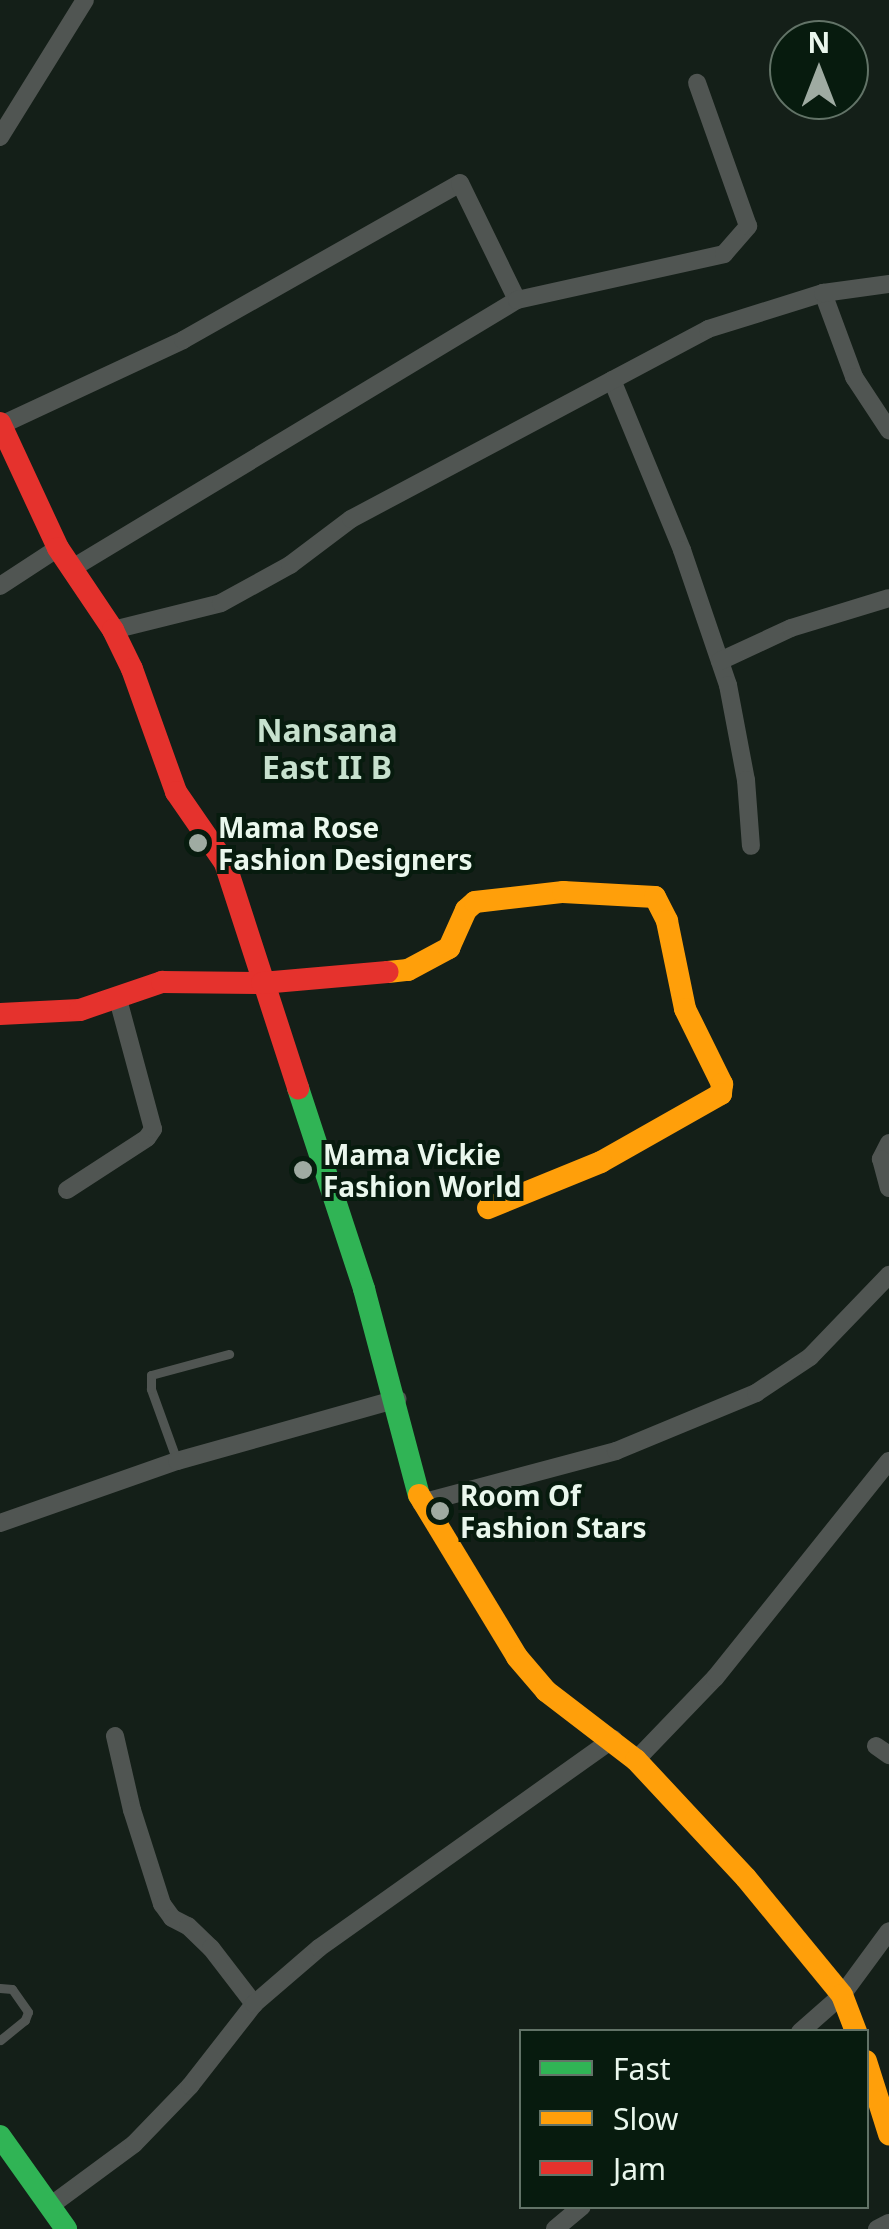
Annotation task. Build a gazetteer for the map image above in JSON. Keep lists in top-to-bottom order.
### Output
{
  "districts": ["Nansana East II B"],
  "places": ["Mama Rose Fashion Designers", "Mama Vickie Fashion World", "Room Of Fashion Stars"],
  "legend": ["Fast", "Slow", "Jam"],
  "north": "top"
}
